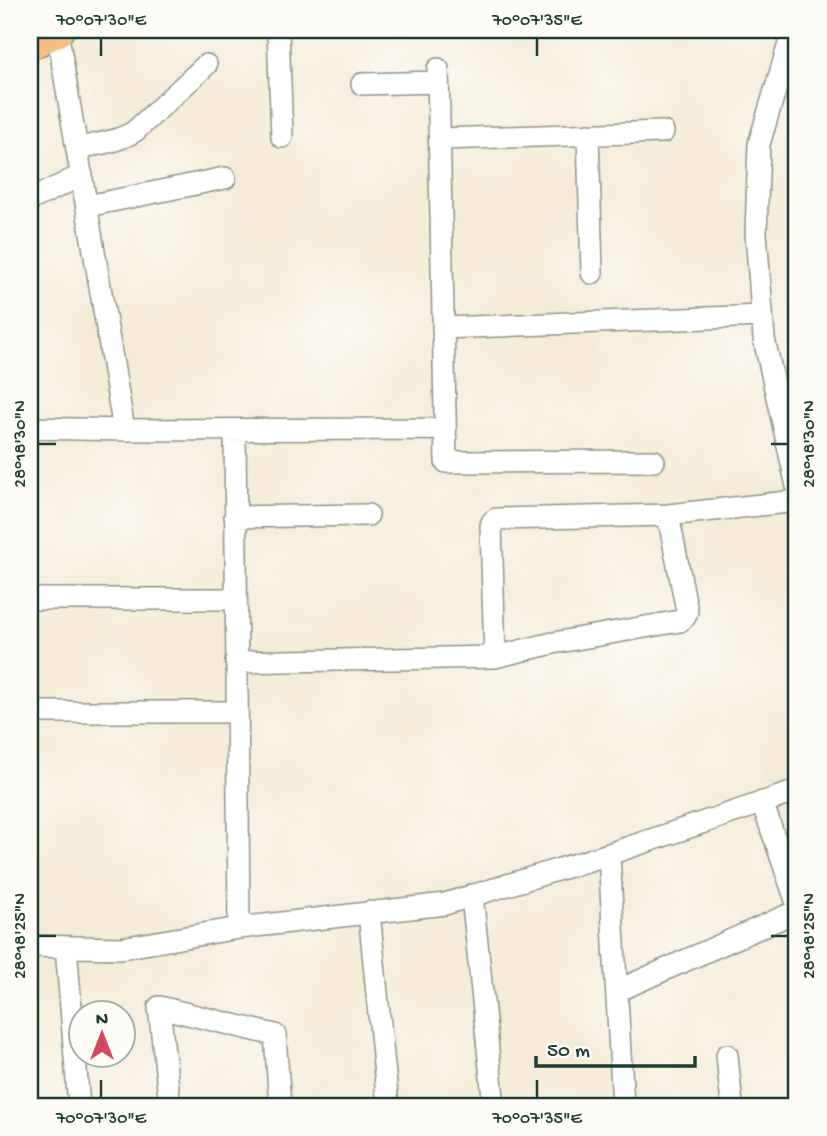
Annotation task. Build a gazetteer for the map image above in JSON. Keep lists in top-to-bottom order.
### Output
{
  "scale_bar": "50 m",
  "north": "top",
  "coordinates": [
    "70°07'30\"E",
    "70°07'35\"E",
    "28°18'30\"N",
    "28°18'25\"N"
  ]
}
